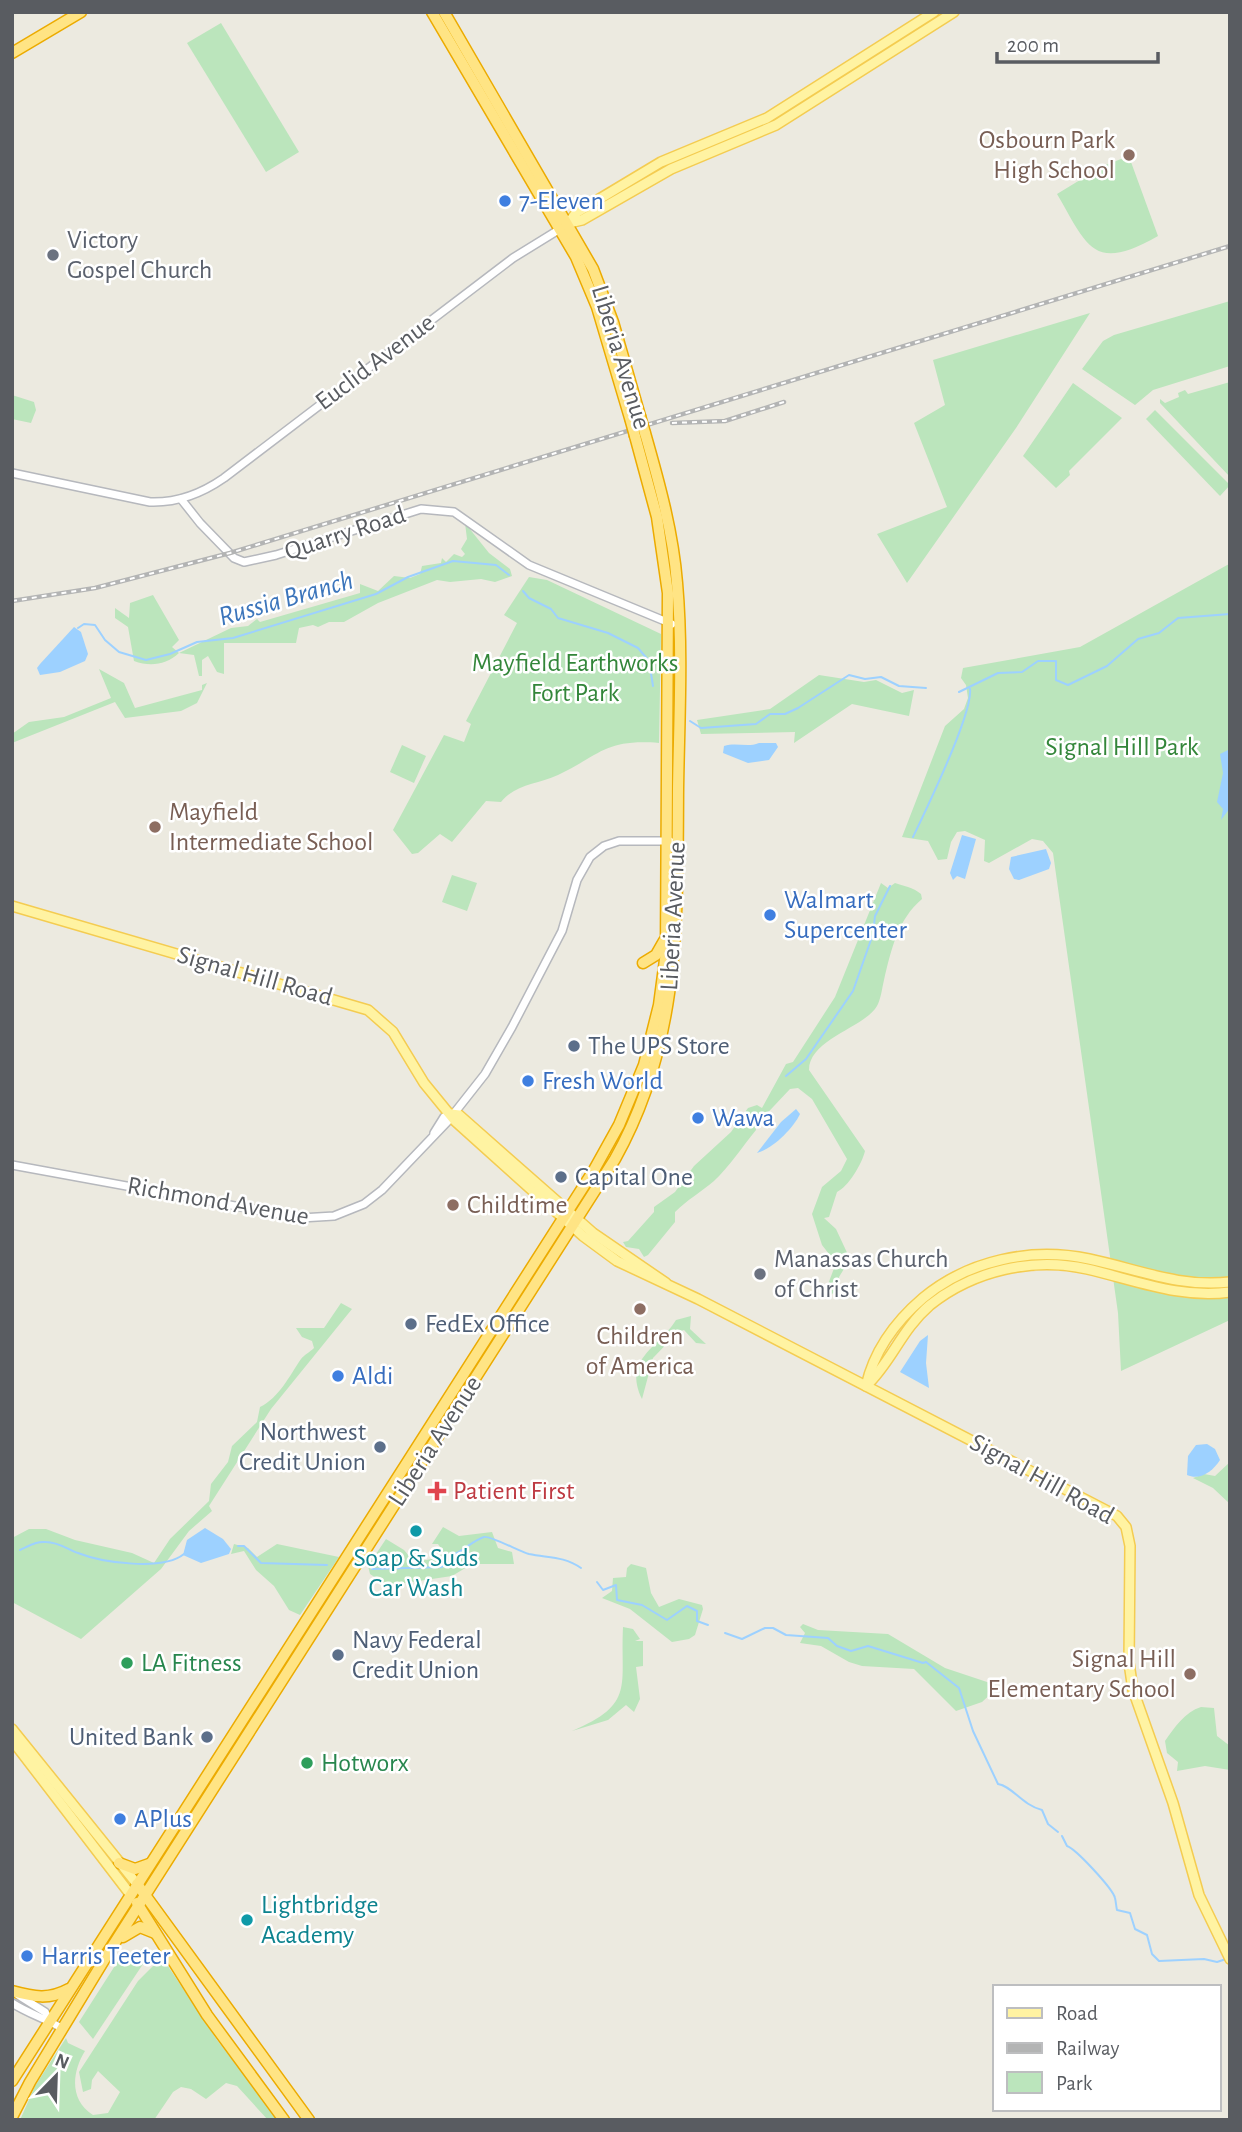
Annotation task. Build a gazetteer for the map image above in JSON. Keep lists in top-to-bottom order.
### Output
{
  "streets": {
    "highway": ["Liberia Avenue"],
    "main road": ["Euclid Avenue", "Signal Hill Road"],
    "street": ["Quarry Road", "Richmond Avenue"]
  },
  "crossings": [
    ["Liberia Avenue", "Euclid Avenue"],
    ["Liberia Avenue", "Quarry Road"],
    ["Liberia Avenue", "Signal Hill Road"],
    ["Liberia Avenue", "Richmond Avenue"],
    ["Euclid Avenue", "Quarry Road"],
    ["Signal Hill Road", "Richmond Avenue"]
  ],
  "water": ["Russia Branch"],
  "parks": ["Mayfield Earthworks Fort Park", "Signal Hill Park"],
  "places": {
    "other": [
      "Osbourn Park High School",
      "7-Eleven",
      "Victory Gospel Church",
      "Mayfield Intermediate School",
      "Walmart Supercenter",
      "The UPS Store",
      "Fresh World",
      "Wawa",
      "Capital One",
      "Childtime",
      "Manassas Church of Christ",
      "Children of America",
      "FedEx Office",
      "Aldi",
      "Northwest Credit Union",
      "Soap & Suds Car Wash",
      "Navy Federal Credit Union",
      "LA Fitness",
      "Signal Hill Elementary School",
      "United Bank",
      "Hotworx",
      "APlus",
      "Lightbridge Academy",
      "Harris Teeter"
    ],
    "health": ["Patient First"]
  },
  "legend": ["Road", "Railway", "Park"],
  "scale_bar": "200 m",
  "north": "top right"
}
